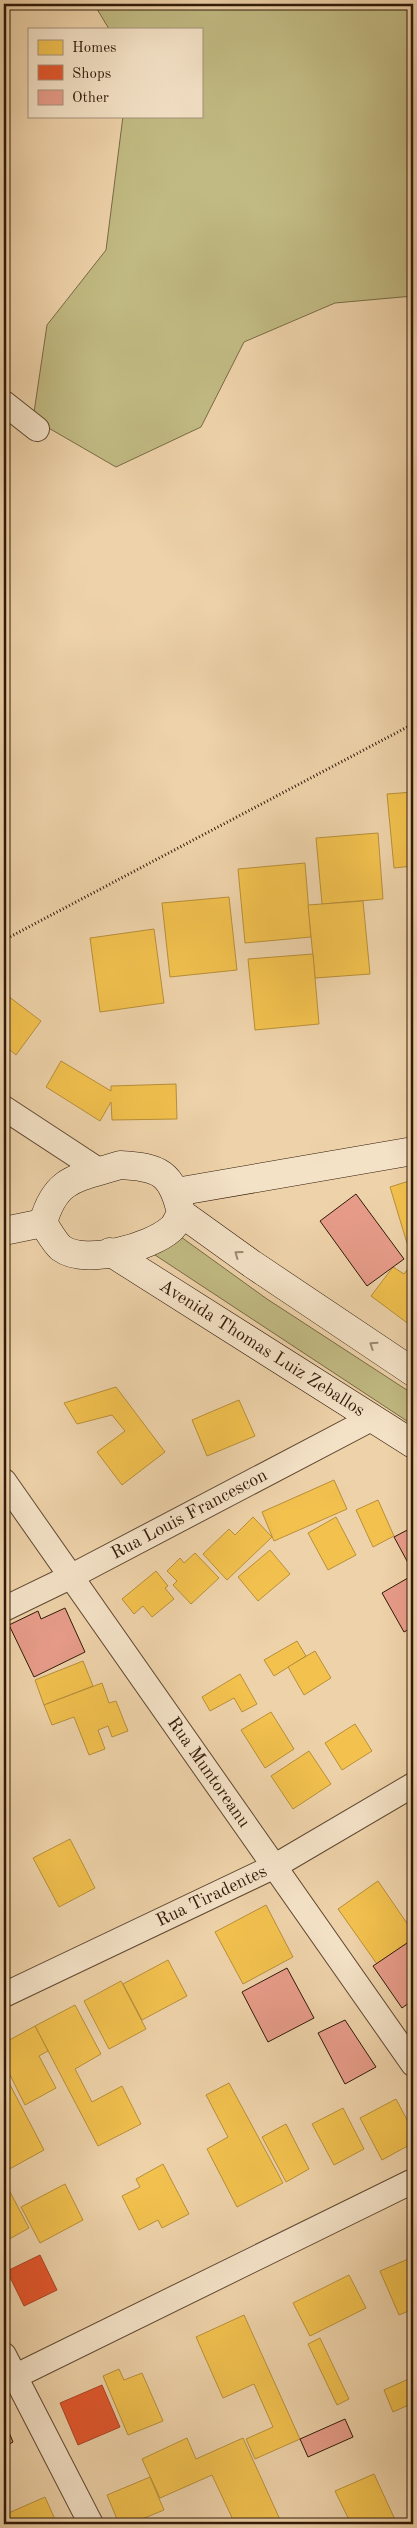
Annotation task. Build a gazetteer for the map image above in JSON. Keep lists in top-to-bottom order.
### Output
{
  "streets": {
    "main road": ["Avenida Thomas Luiz Zeballos"],
    "street": ["Rua Louis Francescon", "Rua Muntoreanu", "Rua Tiradentes"]
  },
  "crossings": [
    ["Avenida Thomas Luiz Zeballos", "Rua Louis Francescon"],
    ["Rua Louis Francescon", "Rua Muntoreanu"],
    ["Rua Muntoreanu", "Rua Tiradentes"]
  ],
  "legend": ["Homes", "Shops", "Other"]
}
